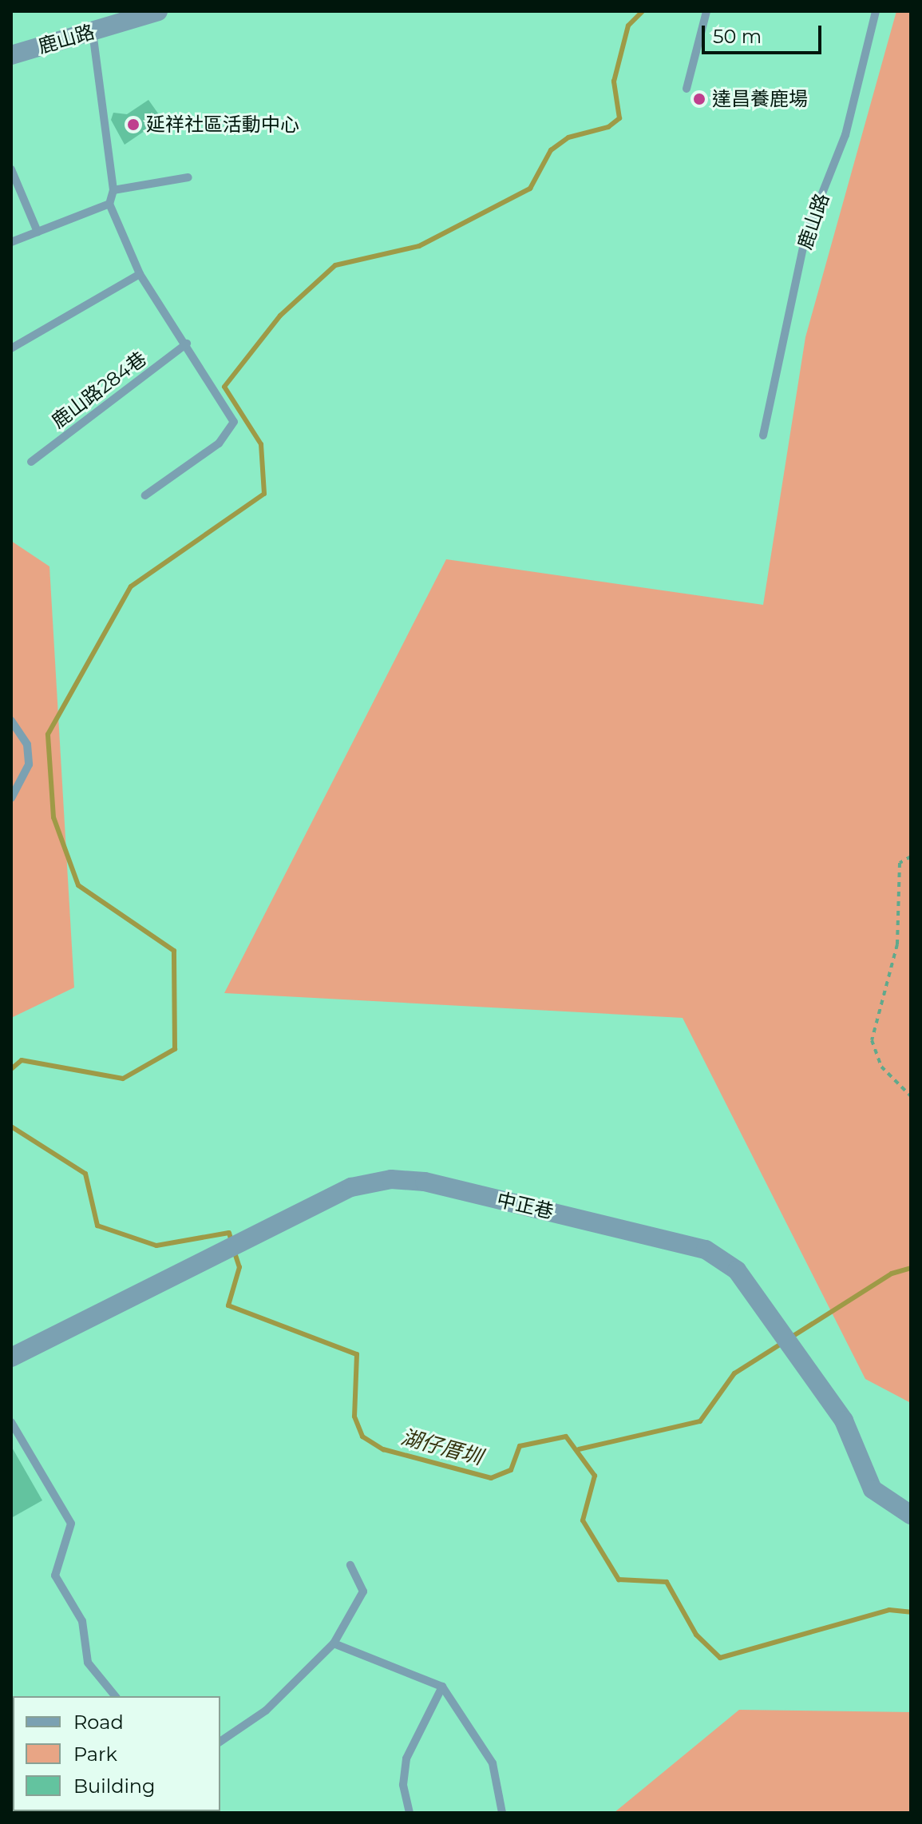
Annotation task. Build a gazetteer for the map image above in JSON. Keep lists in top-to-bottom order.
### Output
{
  "streets": {
    "street": ["鹿山路", "中正巷"],
    "lane": ["鹿山路284巷"]
  },
  "water": ["湖仔厝圳"],
  "places": ["達昌養鹿場", "延祥社區活動中心"],
  "legend": ["Road", "Park", "Building"],
  "scale_bar": "50 m"
}
